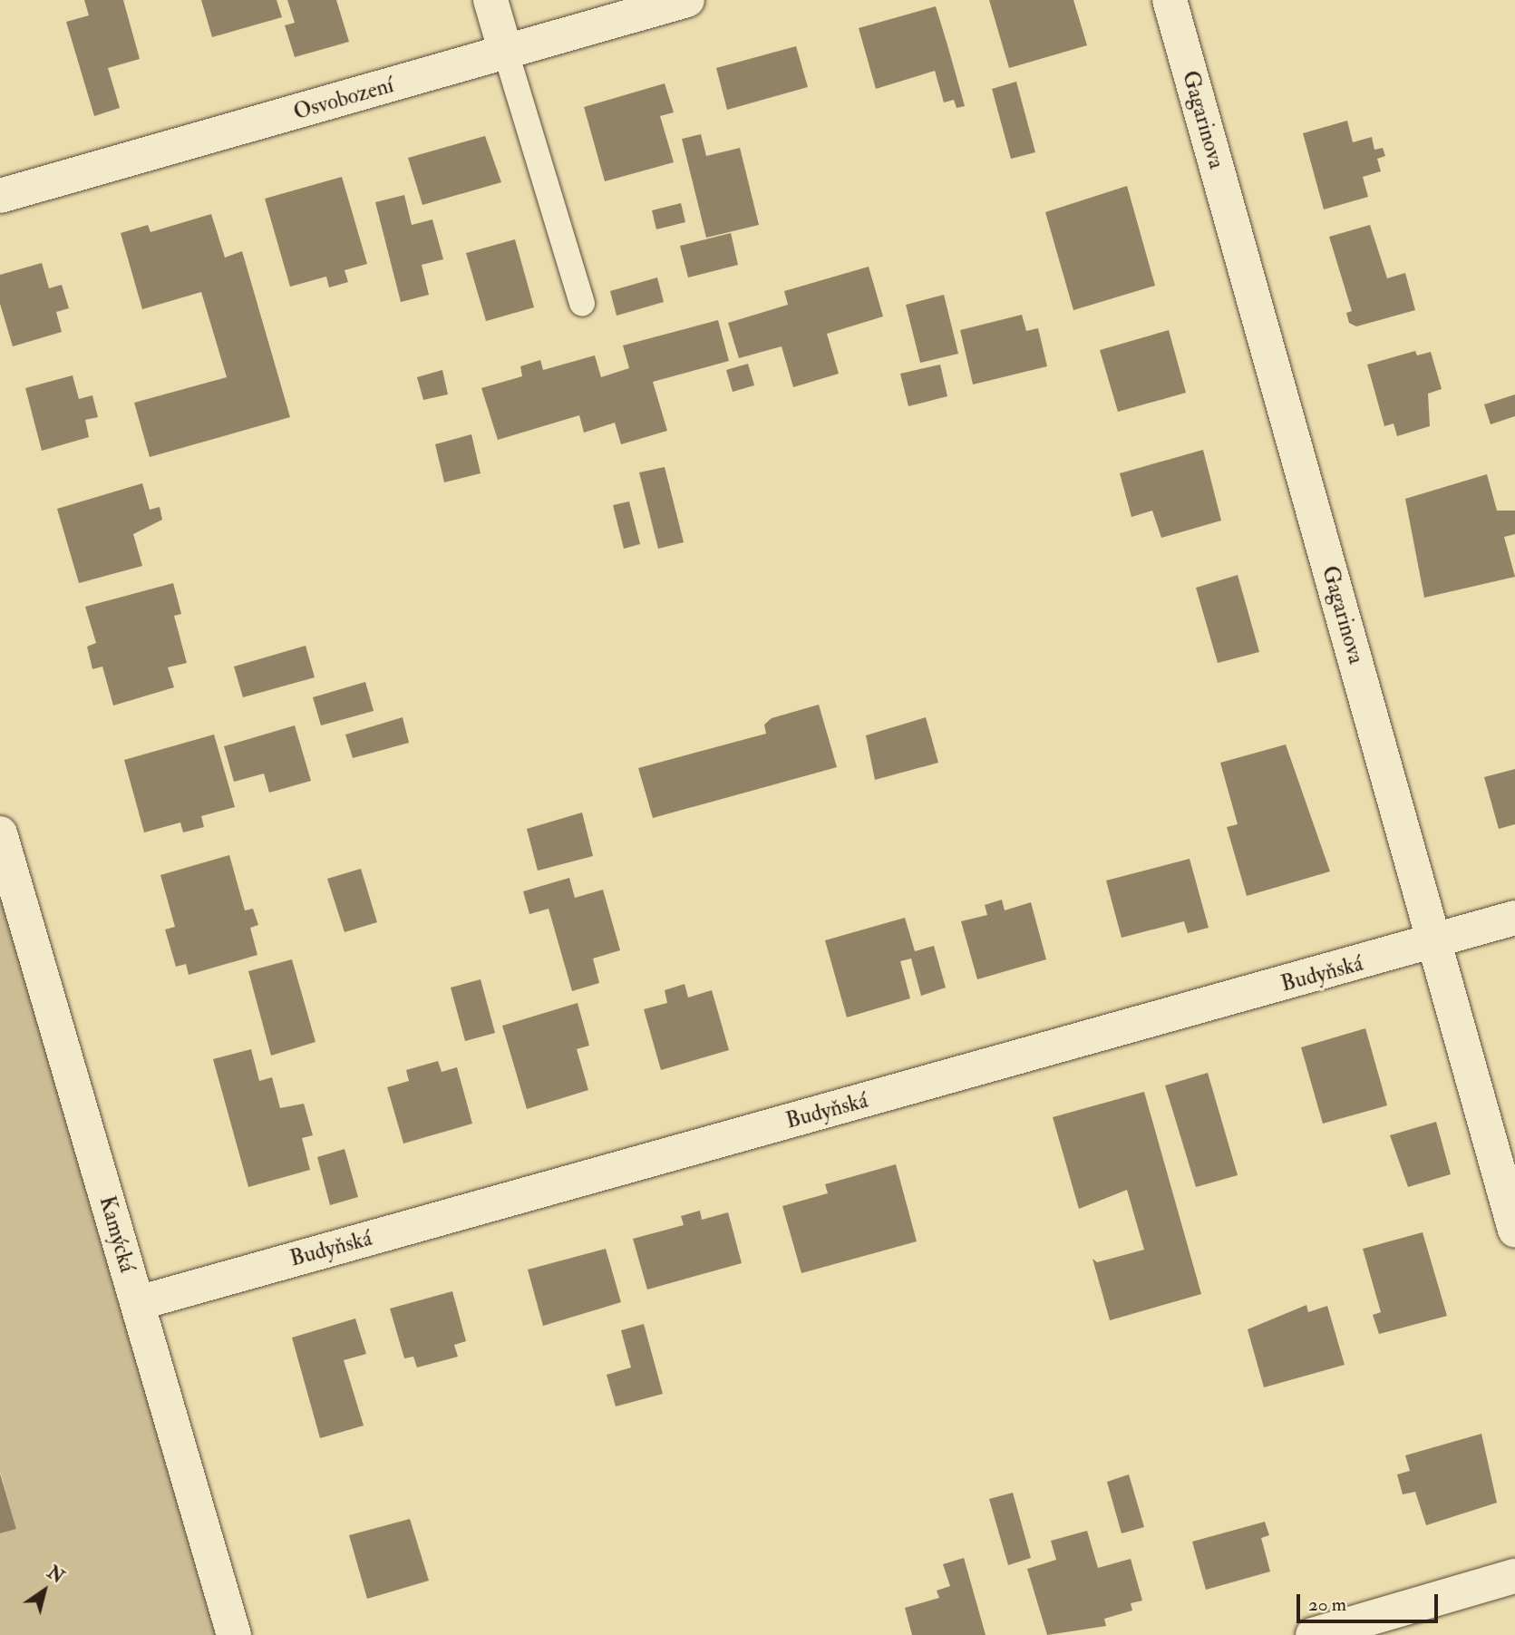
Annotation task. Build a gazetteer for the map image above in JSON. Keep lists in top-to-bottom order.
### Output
{
  "streets": {
    "street": [
      "Osvobození",
      "Gagarinova",
      "Budyňská",
      "Kamýcká"
    ]
  },
  "crossings": [
    ["Gagarinova", "Budyňská"],
    ["Budyňská", "Kamýcká"]
  ],
  "scale_bar": "20 m",
  "north": "top right"
}
